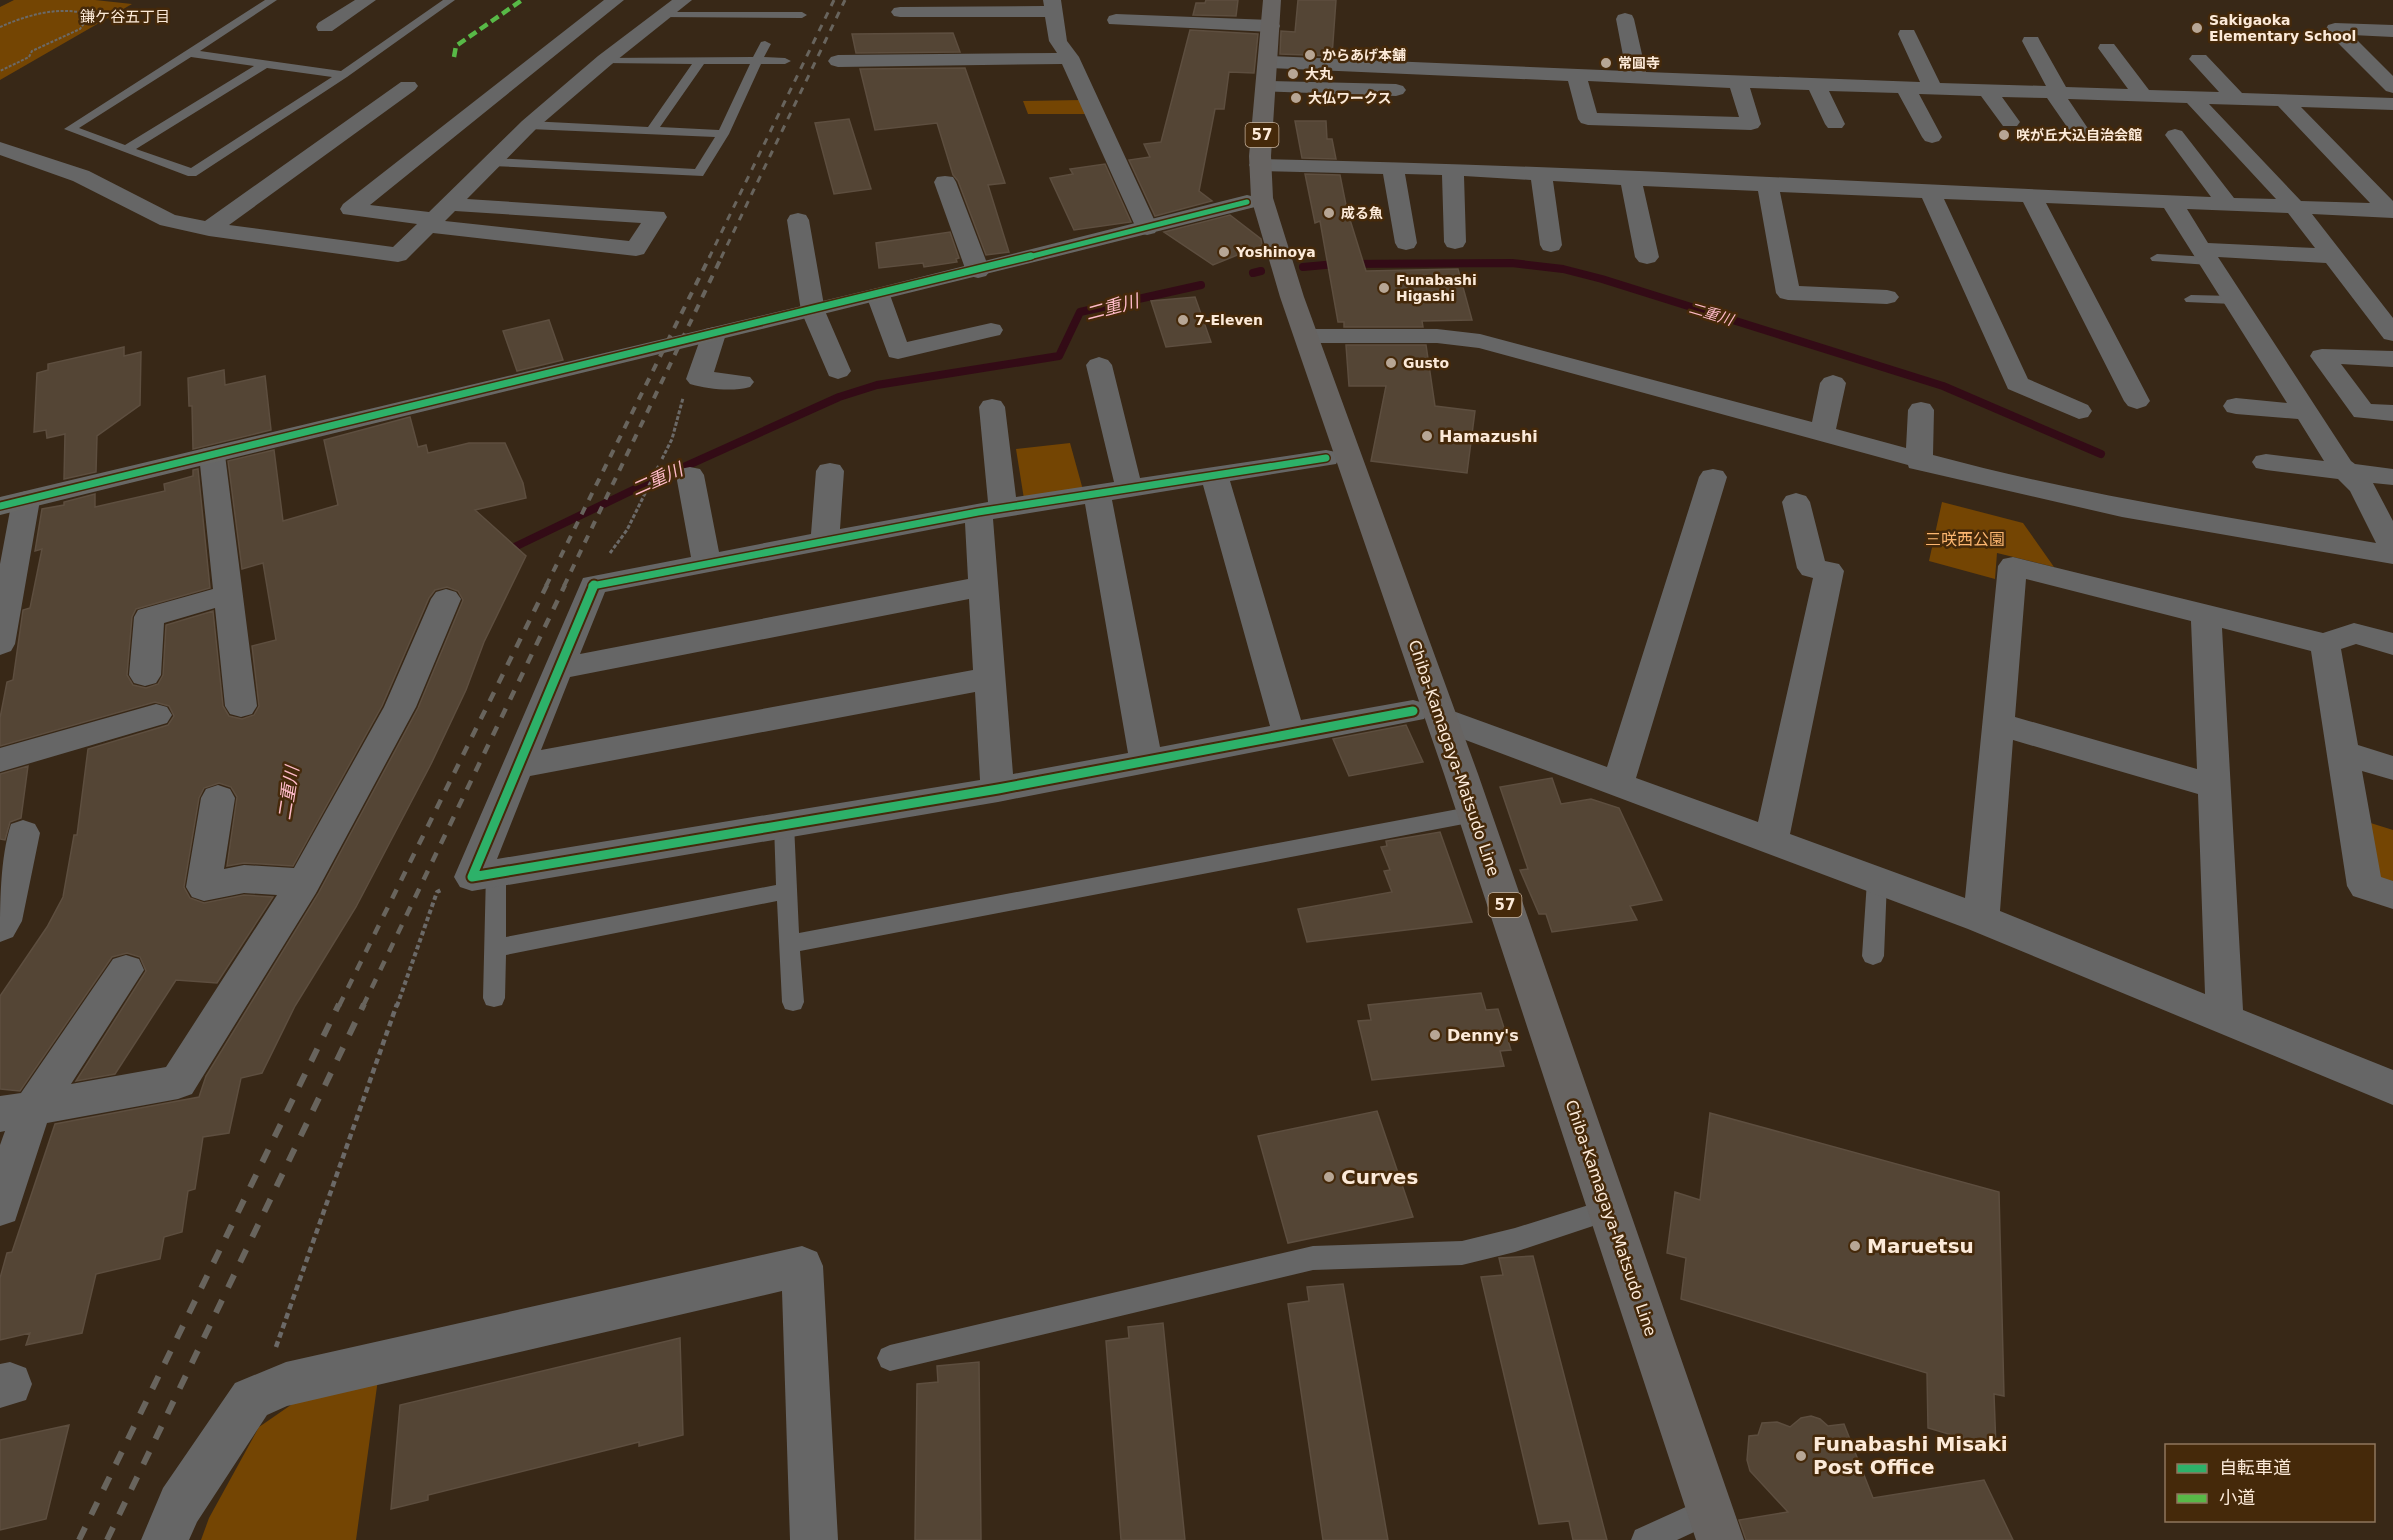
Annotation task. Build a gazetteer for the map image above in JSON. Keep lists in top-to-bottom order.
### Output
{
  "streets": {
    "main road": ["57", "Chiba-Kamagaya-Matsudo Line"]
  },
  "districts": ["鎌ケ谷五丁目"],
  "water": ["二重川"],
  "parks": ["三咲西公園"],
  "places": [
    "Sakigaoka Elementary School",
    "からあげ本舗",
    "常圓寺",
    "大丸",
    "大仏ワークス",
    "咲が丘大込自治会館",
    "成る魚",
    "Yoshinoya",
    "Funabashi Higashi",
    "7-Eleven",
    "Gusto",
    "Hamazushi",
    "Denny's",
    "Curves",
    "Maruetsu",
    "Funabashi Misaki Post Office"
  ],
  "legend": ["自転車道", "小道"]
}
